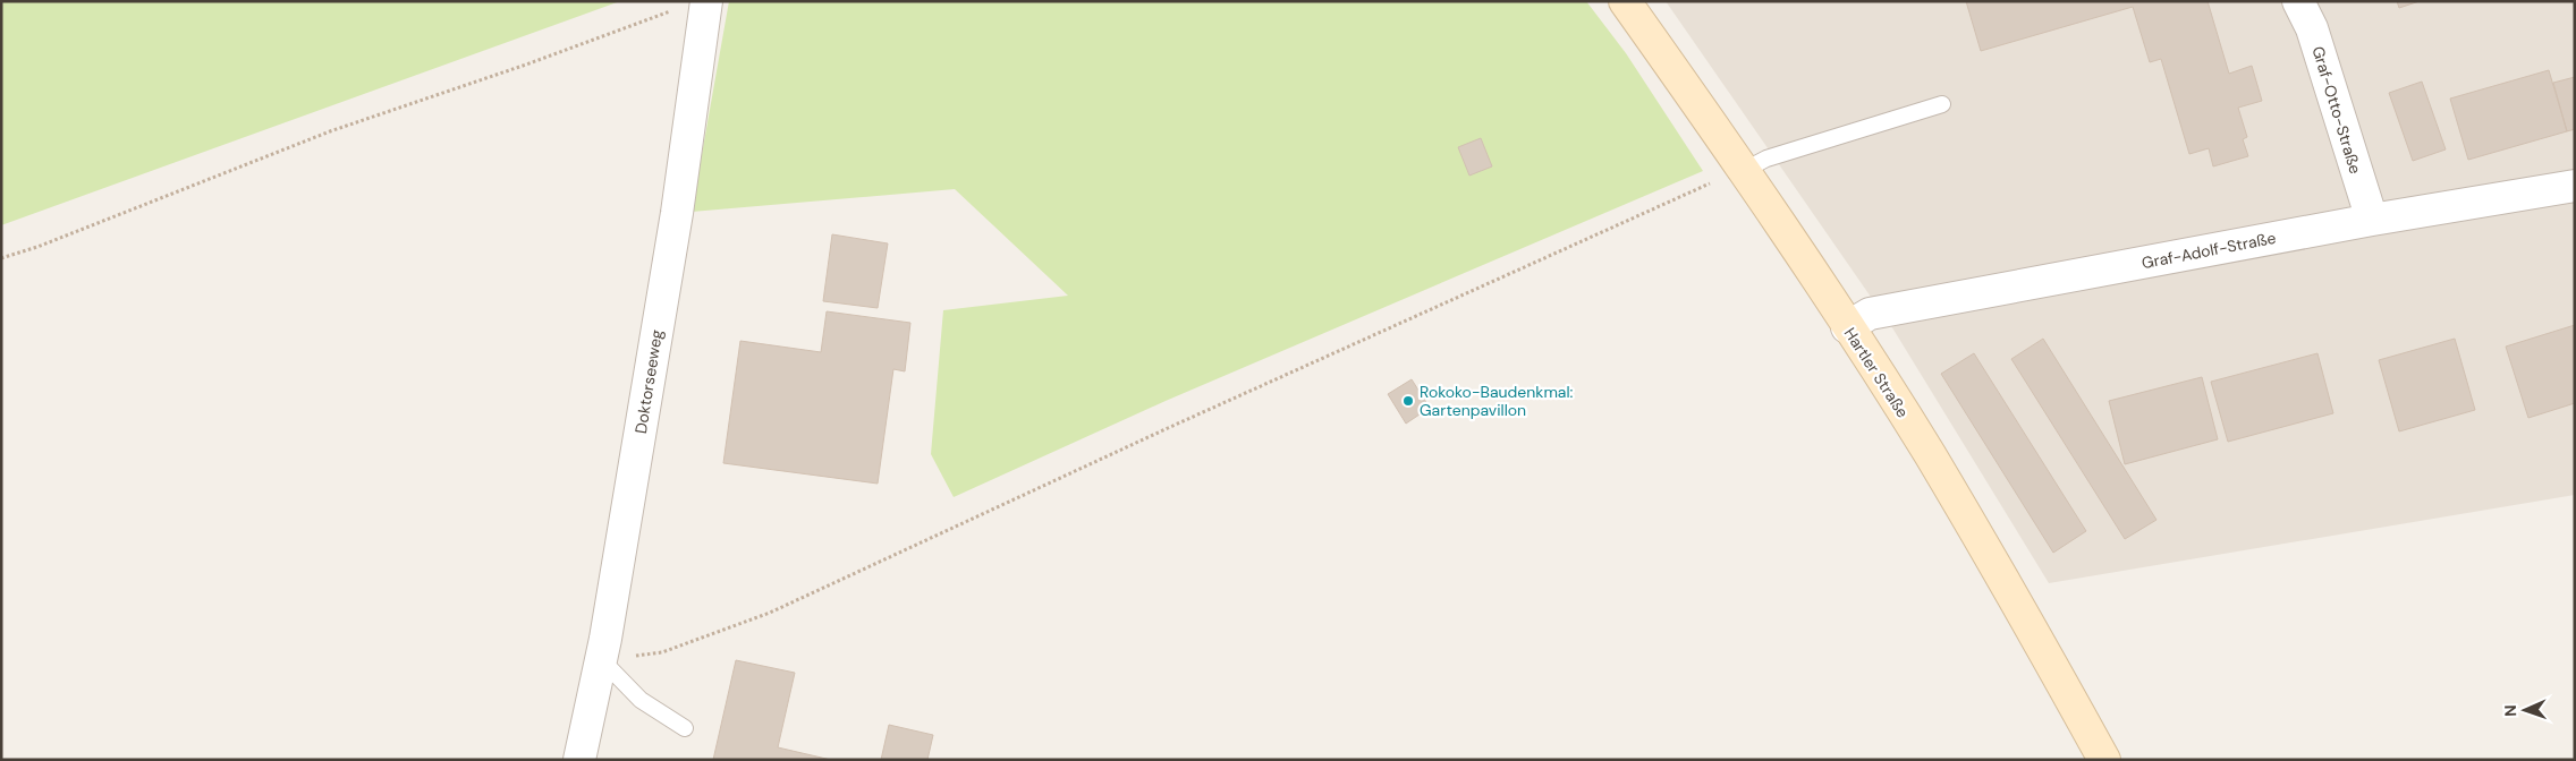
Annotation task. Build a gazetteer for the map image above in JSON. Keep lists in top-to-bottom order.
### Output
{
  "streets": {
    "main road": ["Hartler Straße"],
    "street": ["Graf-Otto-Straße", "Graf-Adolf-Straße", "Doktorseeweg"]
  },
  "crossings": [
    ["Graf-Otto-Straße", "Graf-Adolf-Straße"],
    ["Graf-Adolf-Straße", "Hartler Straße"]
  ],
  "places": ["Rokoko-Baudenkmal: Gartenpavillon"],
  "north": "left"
}
